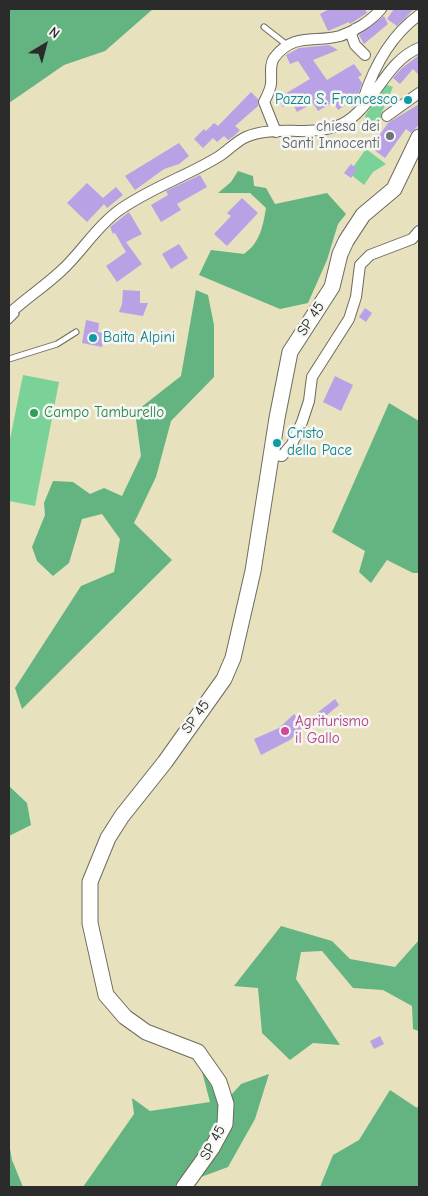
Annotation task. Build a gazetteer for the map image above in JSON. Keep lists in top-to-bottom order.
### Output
{
  "streets": {
    "street": ["SP 45"]
  },
  "places": [
    "Pazza S. Francesco",
    "chiesa dei Santi Innocenti",
    "Baita Alpini",
    "Campo Tamburello",
    "Cristo della Pace",
    "Agriturismo il Gallo"
  ],
  "north": "top right"
}
